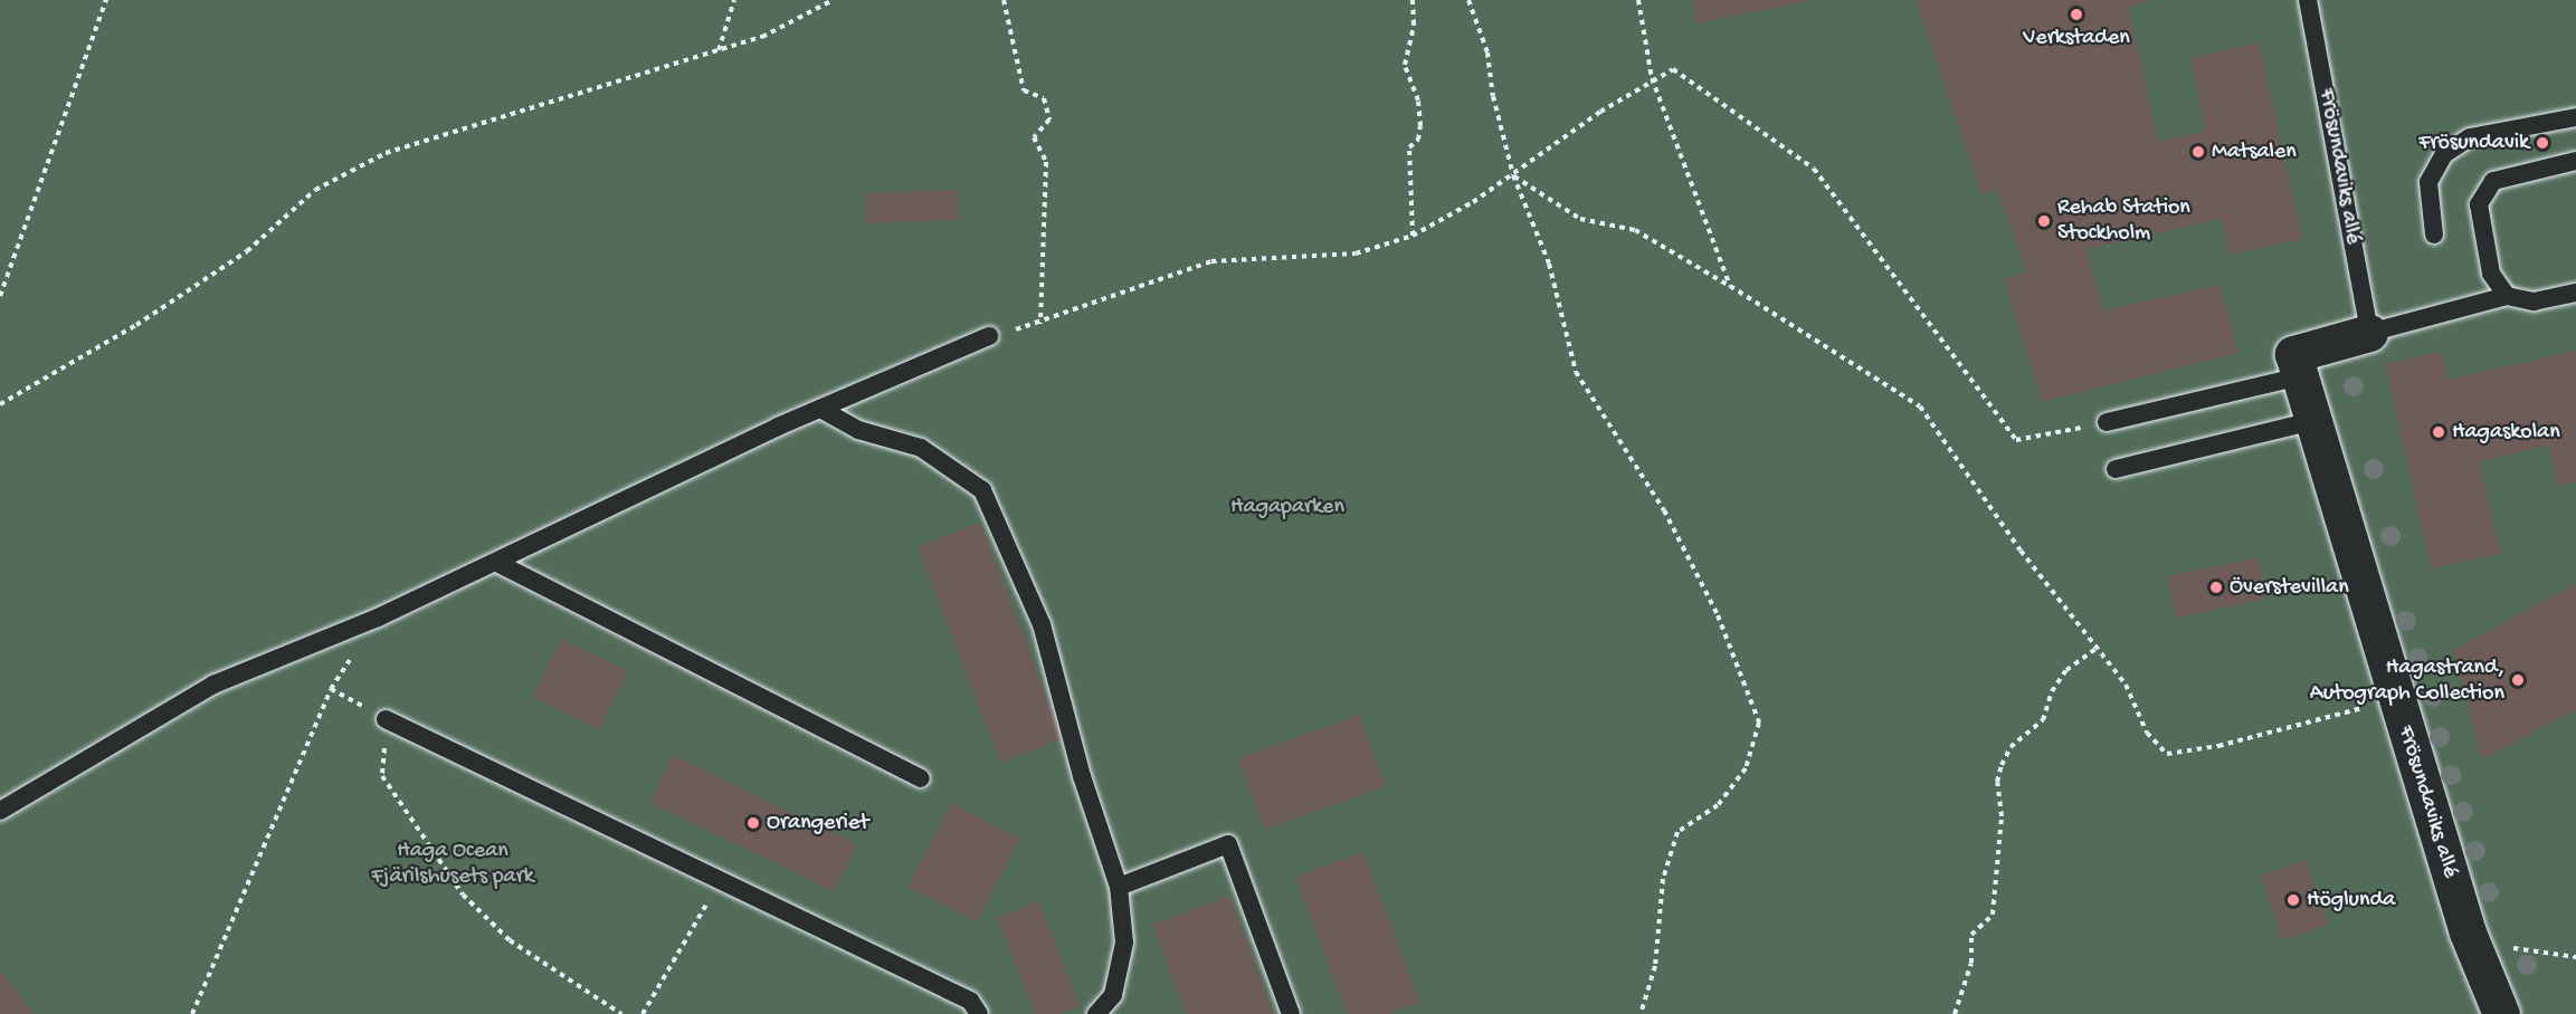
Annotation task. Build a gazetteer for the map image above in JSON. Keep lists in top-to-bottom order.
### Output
{
  "streets": {
    "street": ["Frösundaviks allé"]
  },
  "parks": ["Hagaparken", "Haga Ocean Fjärilshusets park"],
  "places": [
    "Verkstaden",
    "Frösundavik",
    "Matsalen",
    "Rehab Station Stockholm",
    "Hagaskolan",
    "Överstevillan",
    "Hagastrand, Autograph Collection",
    "Orangeriet",
    "Höglunda"
  ]
}
